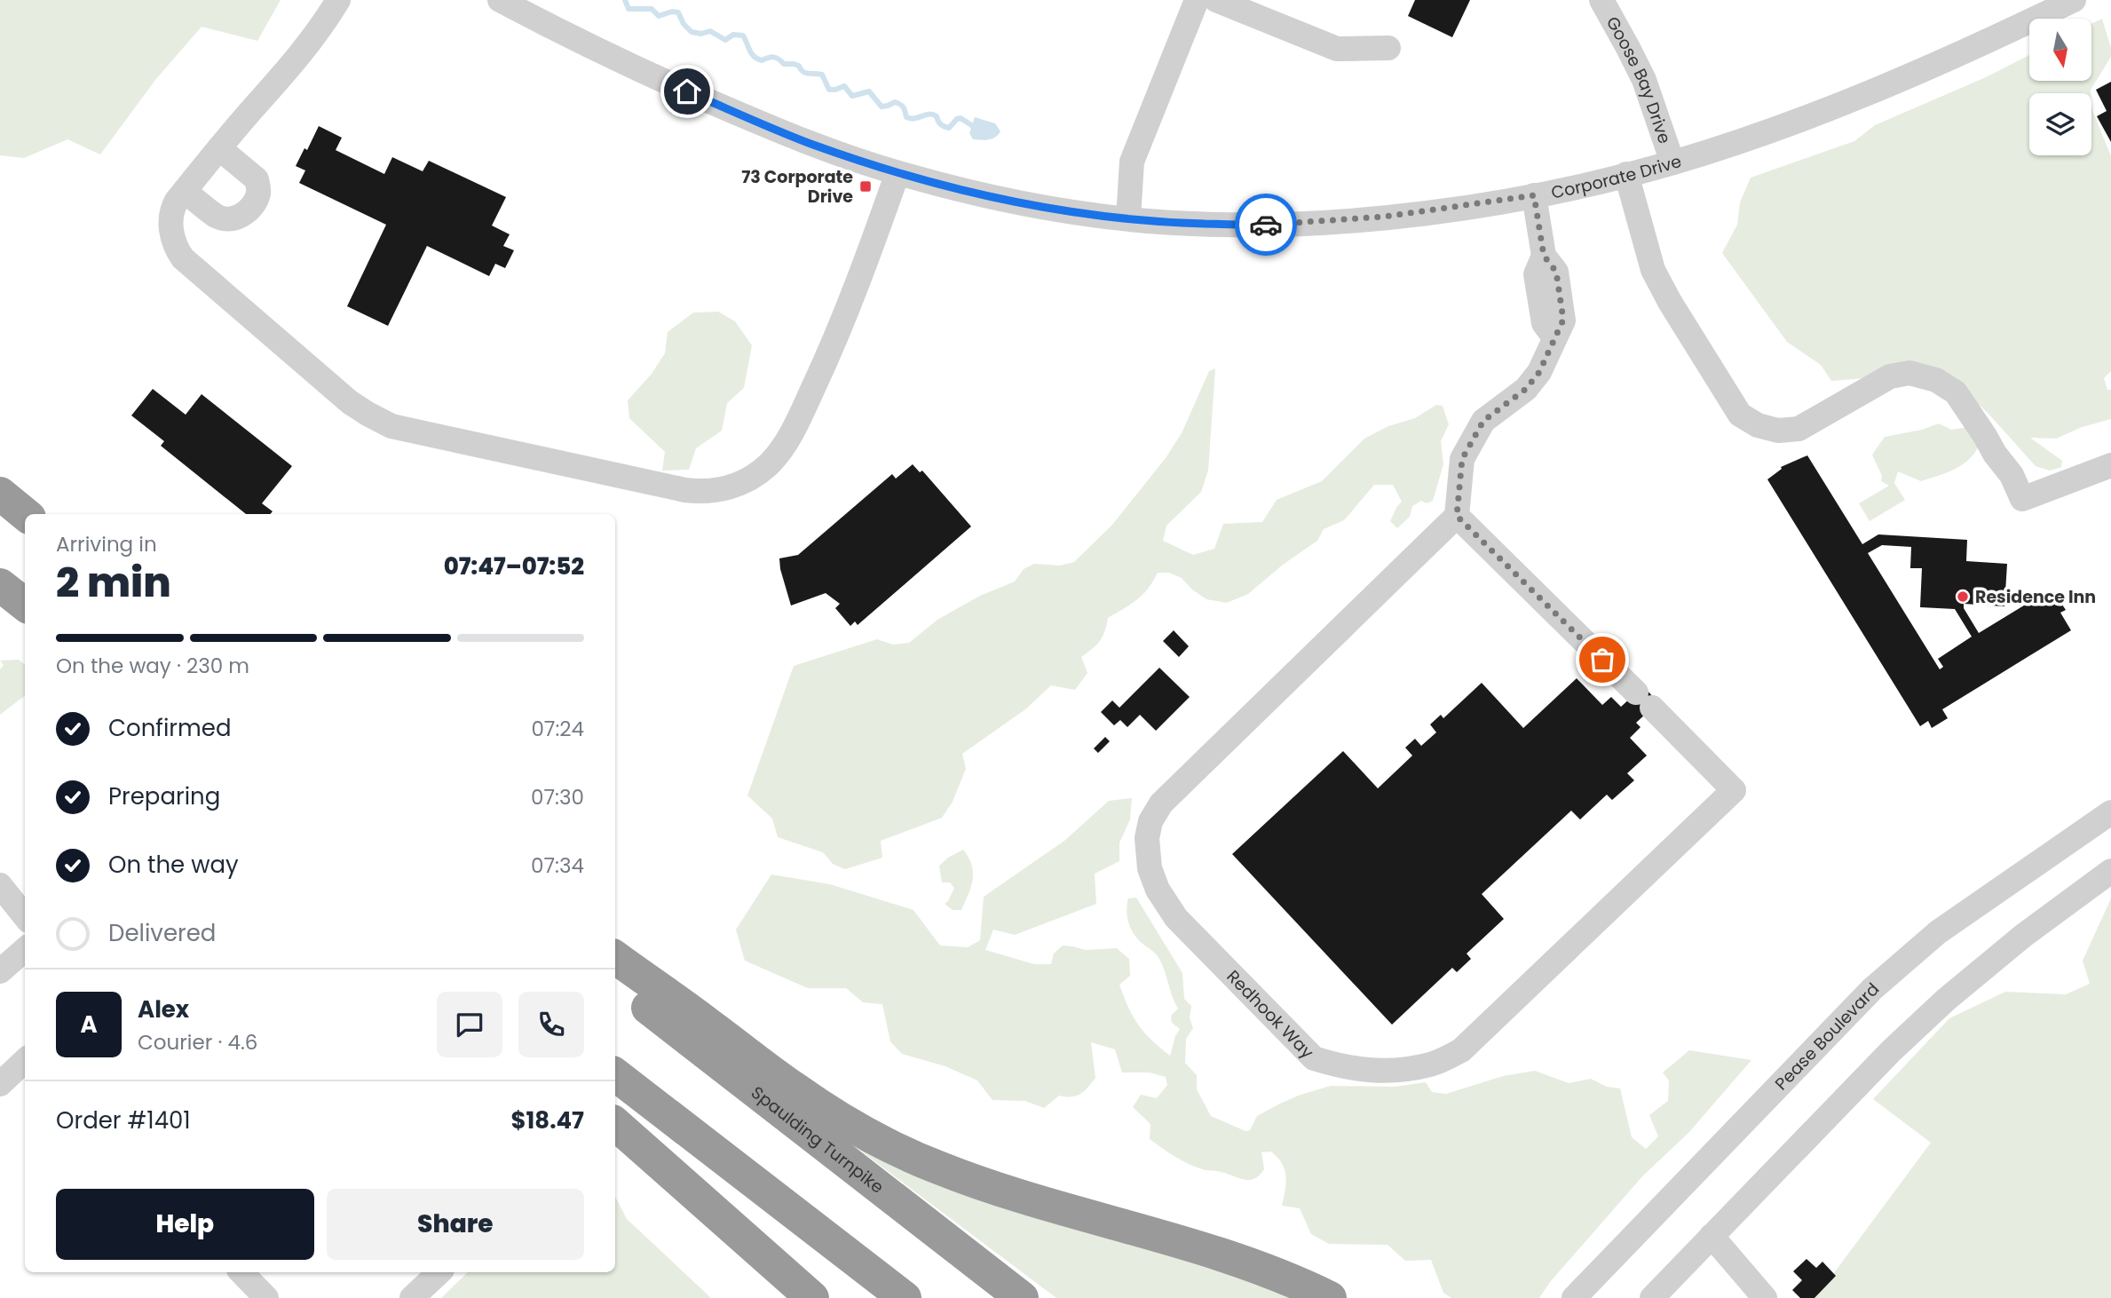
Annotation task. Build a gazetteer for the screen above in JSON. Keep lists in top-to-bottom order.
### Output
{
  "streets": {
    "highway": ["Spaulding Turnpike"],
    "street": [
      "Goose Bay Drive",
      "Corporate Drive",
      "Redhook Way",
      "Pease Boulevard"
    ]
  },
  "crossings": [
    ["Goose Bay Drive", "Corporate Drive"]
  ],
  "places": {
    "transit": ["73 Corporate Drive"],
    "other": ["Residence Inn"]
  },
  "north": "bottom",
  "page": {
    "heading": ["2 min", "Arriving in", "07:47–07:52"],
    "panel": [
      "Alex",
      "Courier · 4.6",
      "Order #1401",
      "$18.47"
    ],
    "bar": "On the way · 230 m",
    "list": [
      ["Confirmed", "07:24"],
      ["Preparing", "07:30"],
      ["On the way", "07:34"],
      "Delivered"
    ],
    "round": "A",
    "buttons": ["Help", "Share"]
  }
}
